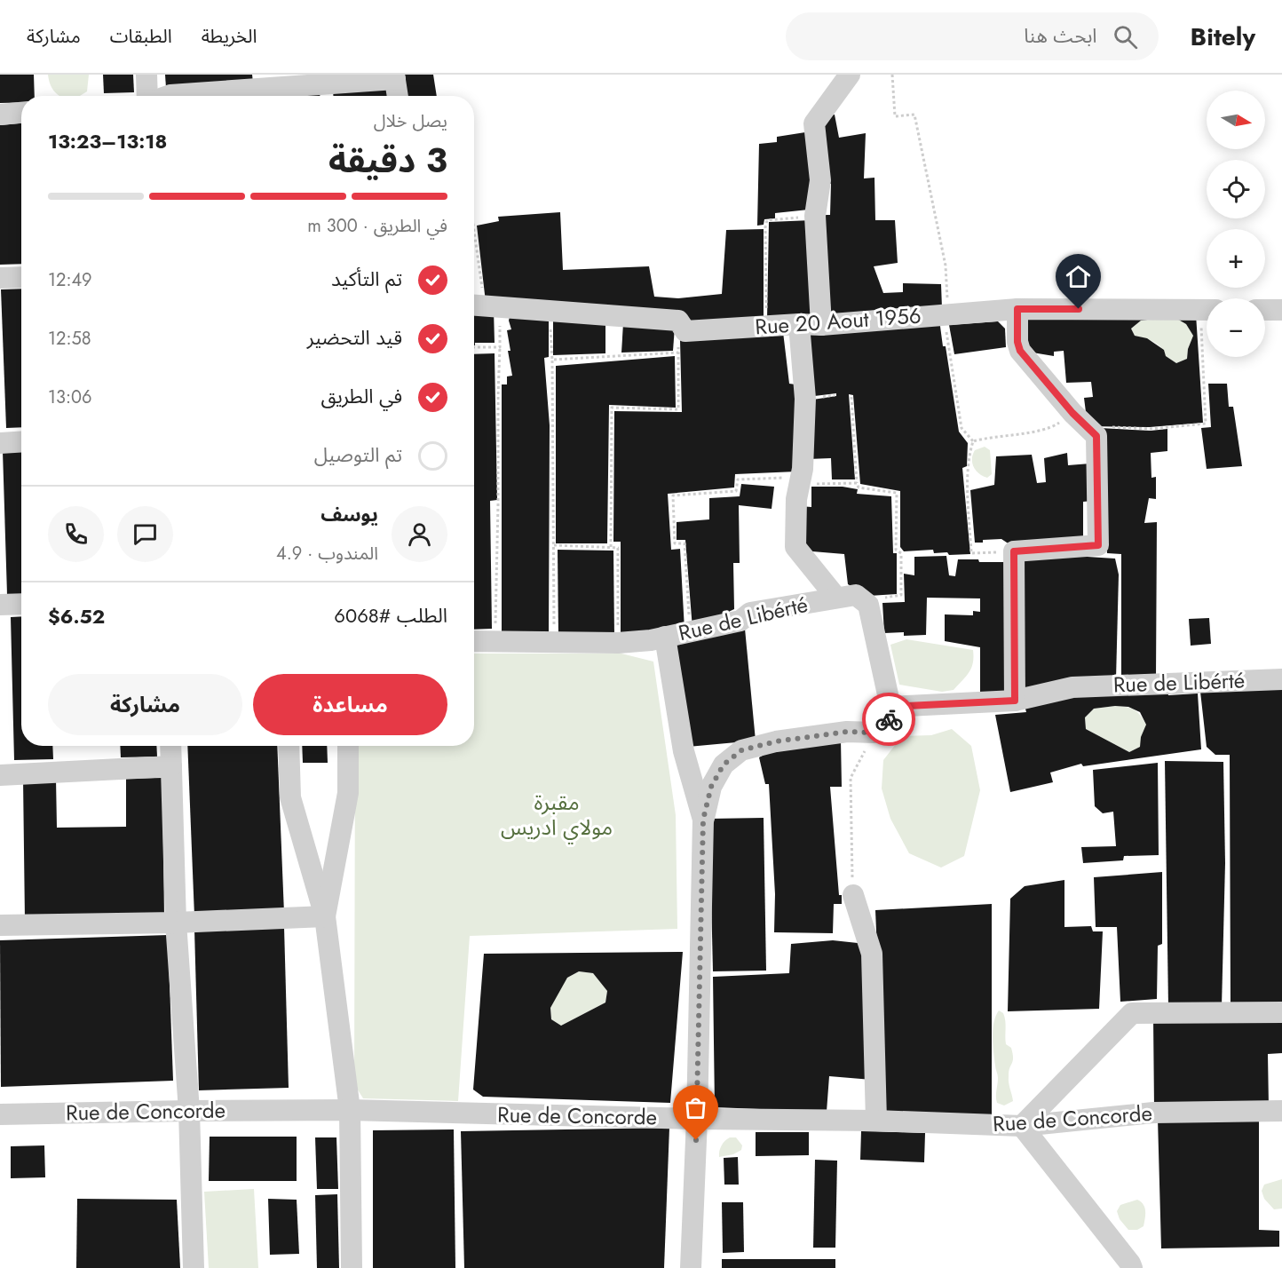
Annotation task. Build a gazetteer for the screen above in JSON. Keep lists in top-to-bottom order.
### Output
{
  "streets": {
    "street": ["Rue 20 Aout 1956", "Rue de Libérté", "Rue de Concorde"]
  },
  "parks": ["مقبرة مولاي ادريس"],
  "north": "right",
  "page": {
    "header": "Bitely",
    "search": "ابحث هنا",
    "nav": ["الخريطة", "الطبقات", "مشاركة"],
    "map_buttons": ["+", "−"],
    "heading": ["3 دقيقة", "يصل خلال", "13:18–13:23"],
    "panel": [
      "يوسف",
      "المندوب · 4.9",
      "الطلب #6068",
      "$6.52"
    ],
    "bar": "في الطريق · 300 m",
    "list": [
      ["تم التأكيد", "12:49"],
      ["قيد التحضير", "12:58"],
      ["في الطريق", "13:06"],
      "تم التوصيل"
    ],
    "buttons": ["مساعدة", "مشاركة"]
  }
}
